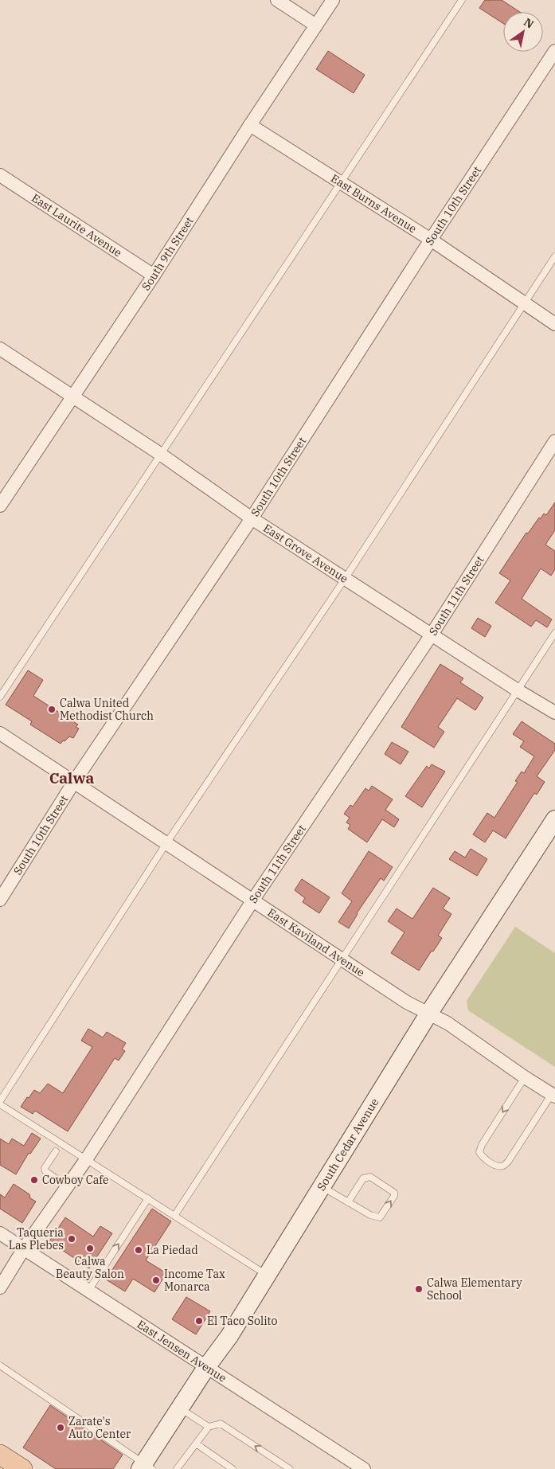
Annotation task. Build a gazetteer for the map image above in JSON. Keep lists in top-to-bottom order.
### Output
{
  "streets": {
    "main road": ["South Cedar Avenue"],
    "street": [
      "East Burns Avenue",
      "South 10th Street",
      "East Laurite Avenue",
      "South 9th Street",
      "East Grove Avenue",
      "South 11th Street",
      "East Kaviland Avenue",
      "East Jensen Avenue"
    ]
  },
  "crossings": [
    ["East Burns Avenue", "South 10th Street"],
    ["East Burns Avenue", "South 9th Street"],
    ["South 10th Street", "East Grove Avenue"],
    ["South 10th Street", "East Kaviland Avenue"],
    ["East Laurite Avenue", "South 9th Street"],
    ["South 9th Street", "East Grove Avenue"],
    ["East Grove Avenue", "South 11th Street"],
    ["South 11th Street", "East Kaviland Avenue"],
    ["South 11th Street", "East Jensen Avenue"],
    ["East Kaviland Avenue", "South Cedar Avenue"],
    ["South Cedar Avenue", "East Jensen Avenue"]
  ],
  "districts": ["Calwa"],
  "places": [
    "Calwa United Methodist Church",
    "Cowboy Cafe",
    "Taqueria Las Plebes",
    "Calwa Beauty Salon",
    "La Piedad",
    "Income Tax Monarca",
    "Calwa Elementary School",
    "El Taco Solito",
    "Zarate's Auto Center"
  ],
  "north": "top right"
}
